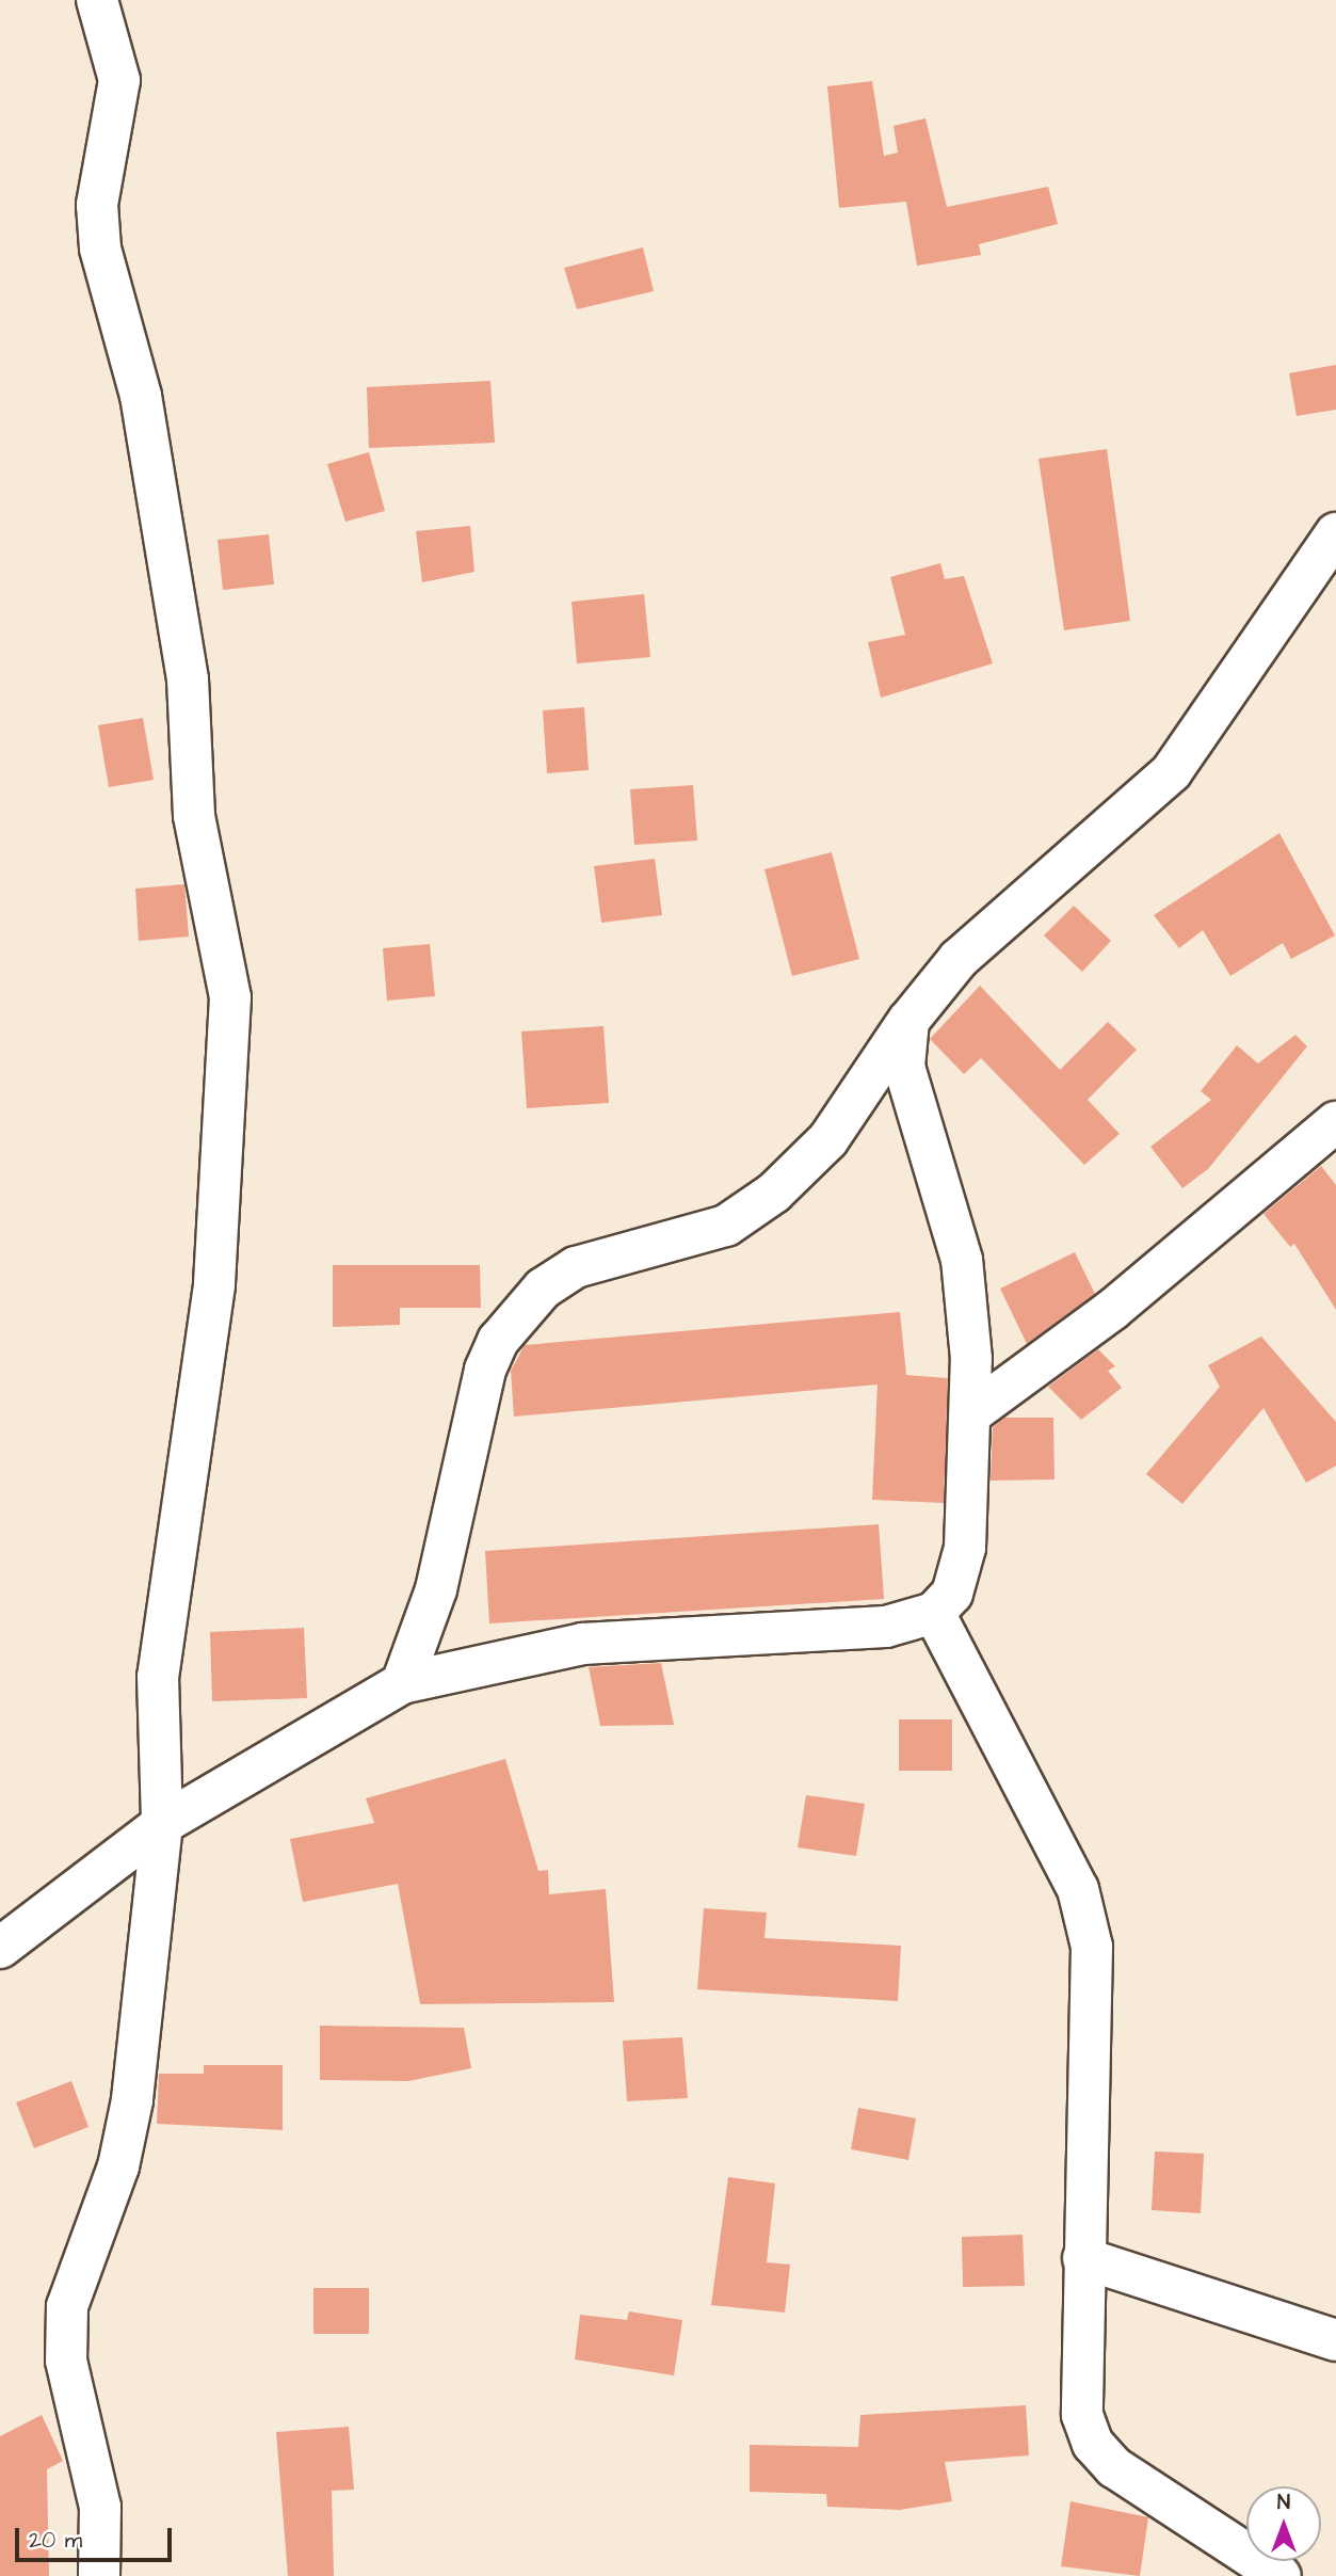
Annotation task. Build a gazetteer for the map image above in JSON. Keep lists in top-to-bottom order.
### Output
{
  "scale_bar": "20 m",
  "north": "top"
}
